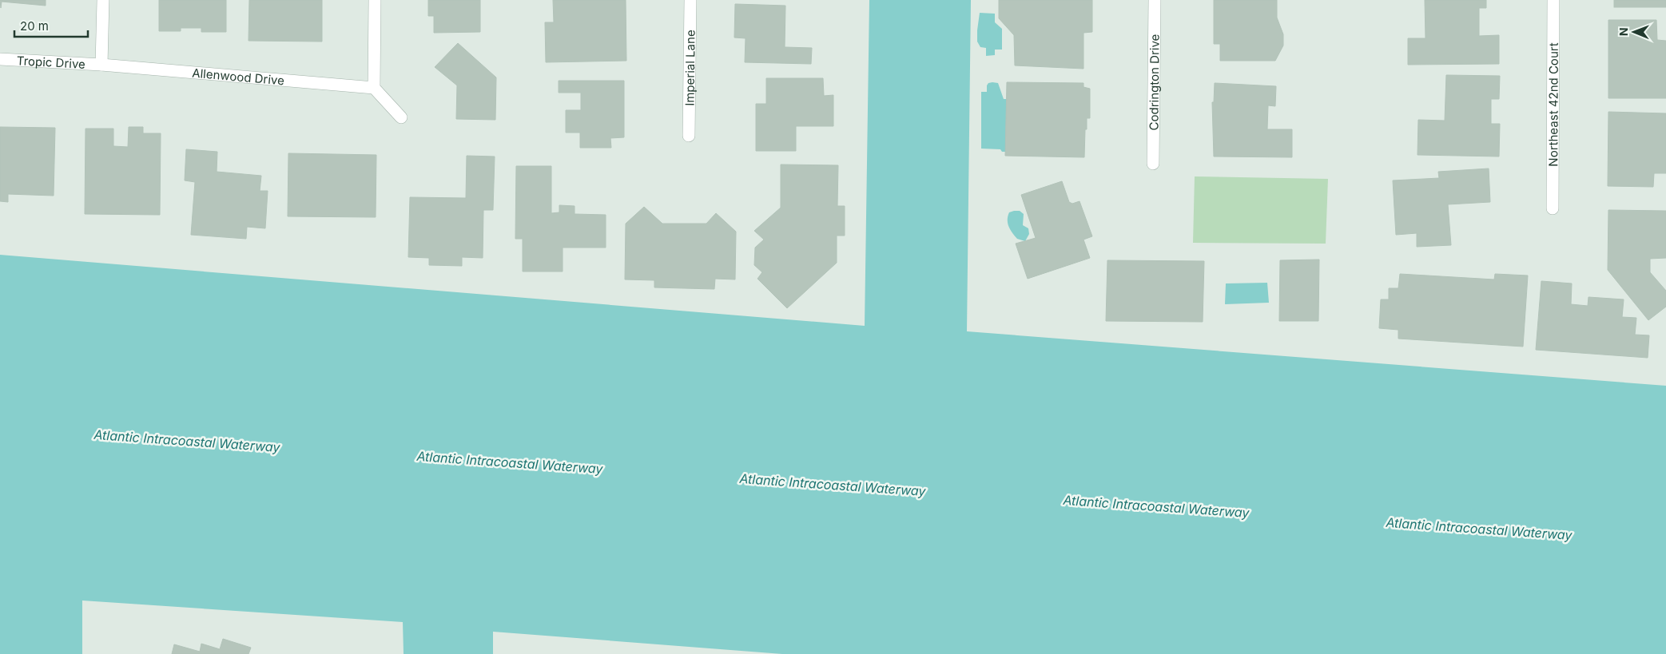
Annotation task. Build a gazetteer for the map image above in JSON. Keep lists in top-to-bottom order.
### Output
{
  "streets": {
    "street": [
      "Tropic Drive",
      "Imperial Lane",
      "Allenwood Drive",
      "Codrington Drive",
      "Northeast 42nd Court"
    ]
  },
  "crossings": [
    ["Tropic Drive", "Allenwood Drive"]
  ],
  "water": ["Atlantic Intracoastal Waterway"],
  "scale_bar": "20 m",
  "north": "left"
}
